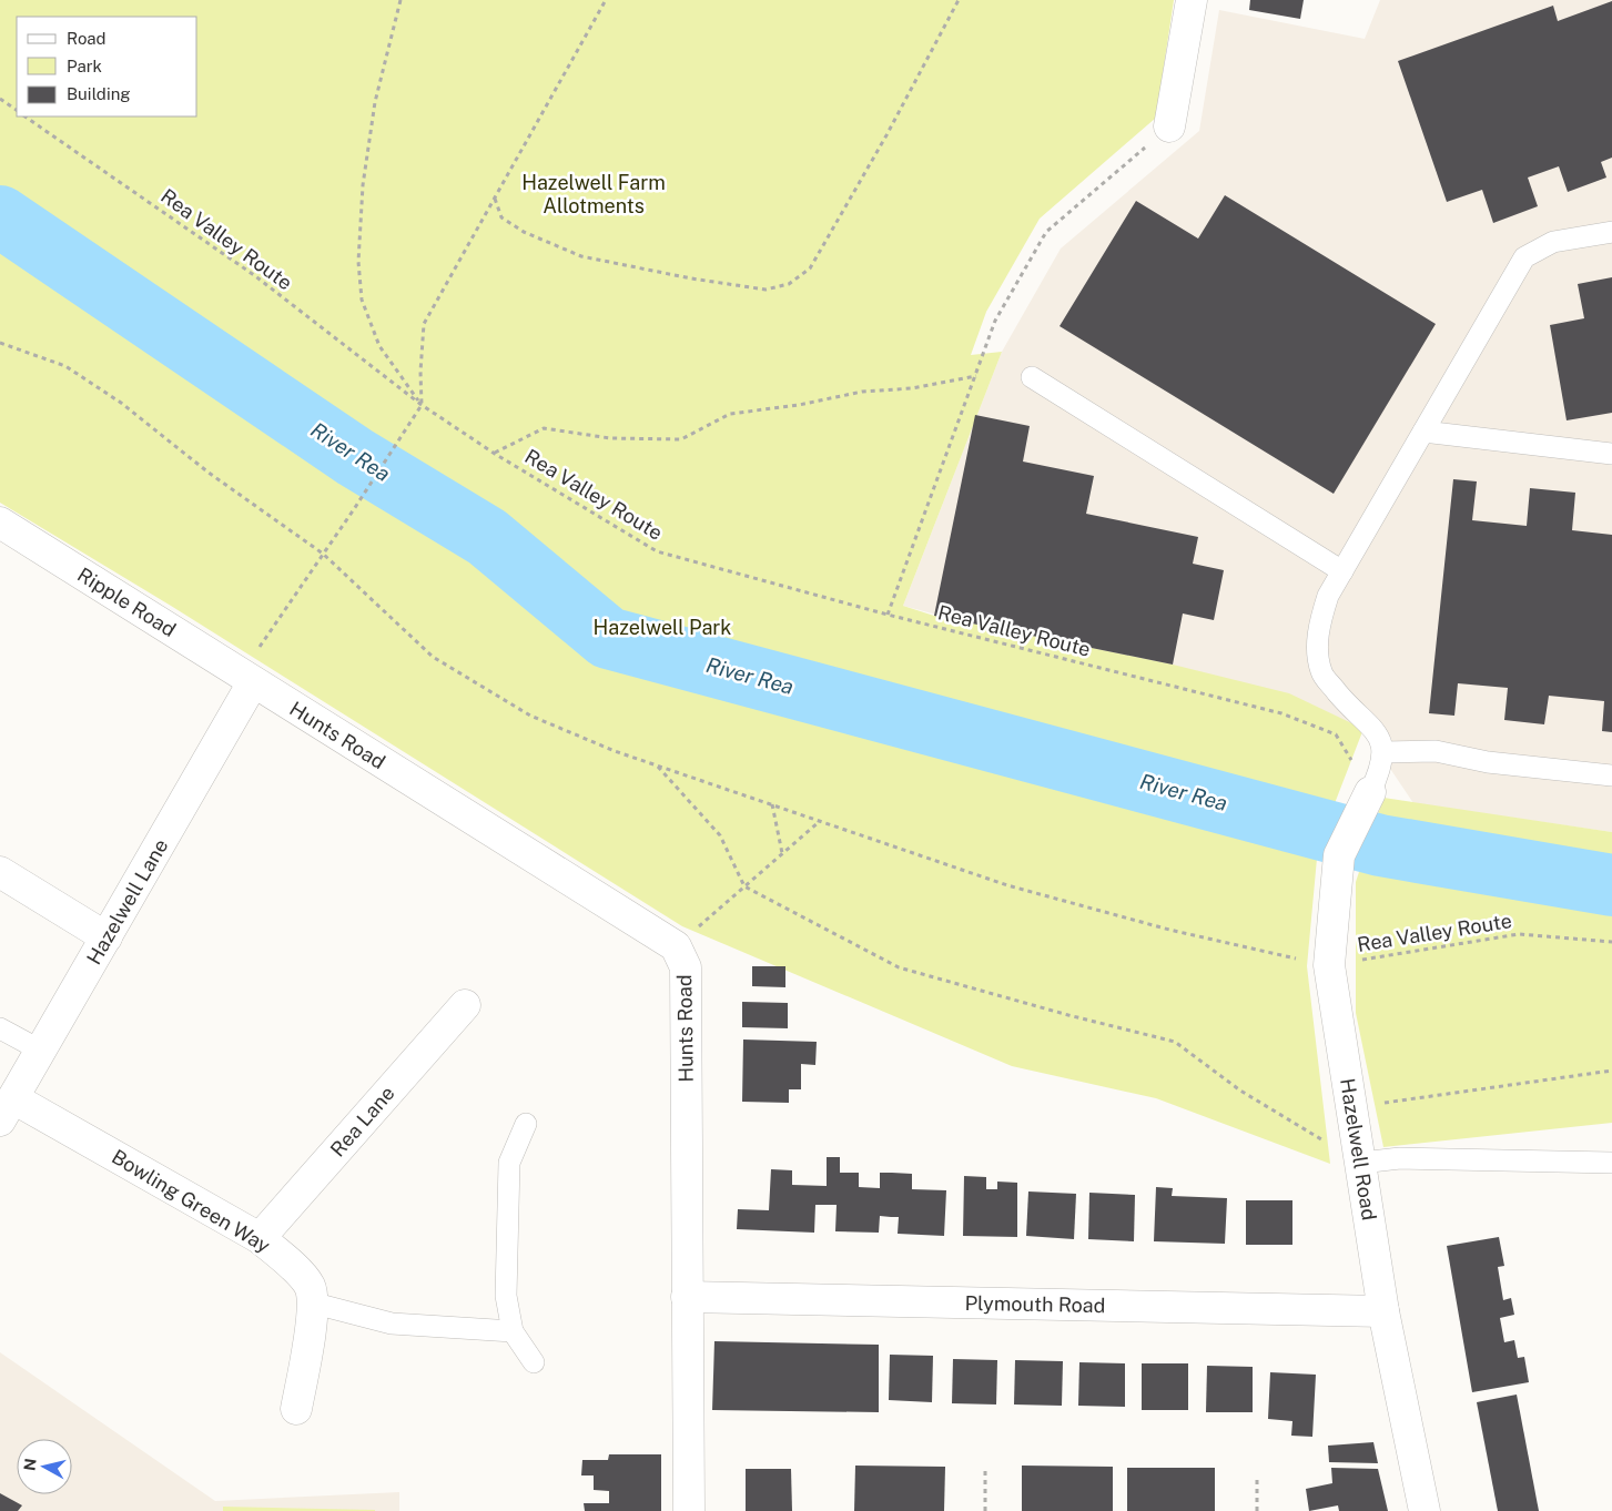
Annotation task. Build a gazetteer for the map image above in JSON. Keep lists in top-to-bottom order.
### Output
{
  "streets": {
    "street": [
      "Ripple Road",
      "Hunts Road",
      "Hazelwell Lane",
      "Rea Lane",
      "Hazelwell Road",
      "Bowling Green Way",
      "Plymouth Road"
    ],
    "path": ["Rea Valley Route"]
  },
  "crossings": [
    ["Rea Valley Route", "Hazelwell Road"],
    ["Ripple Road", "Hunts Road"],
    ["Ripple Road", "Hazelwell Lane"],
    ["Hunts Road", "Hazelwell Lane"],
    ["Hunts Road", "Plymouth Road"],
    ["Hazelwell Lane", "Bowling Green Way"],
    ["Rea Lane", "Bowling Green Way"],
    ["Hazelwell Road", "Plymouth Road"]
  ],
  "water": ["River Rea"],
  "parks": ["Hazelwell Farm Allotments", "Hazelwell Park"],
  "legend": ["Road", "Park", "Building"],
  "north": "left"
}
